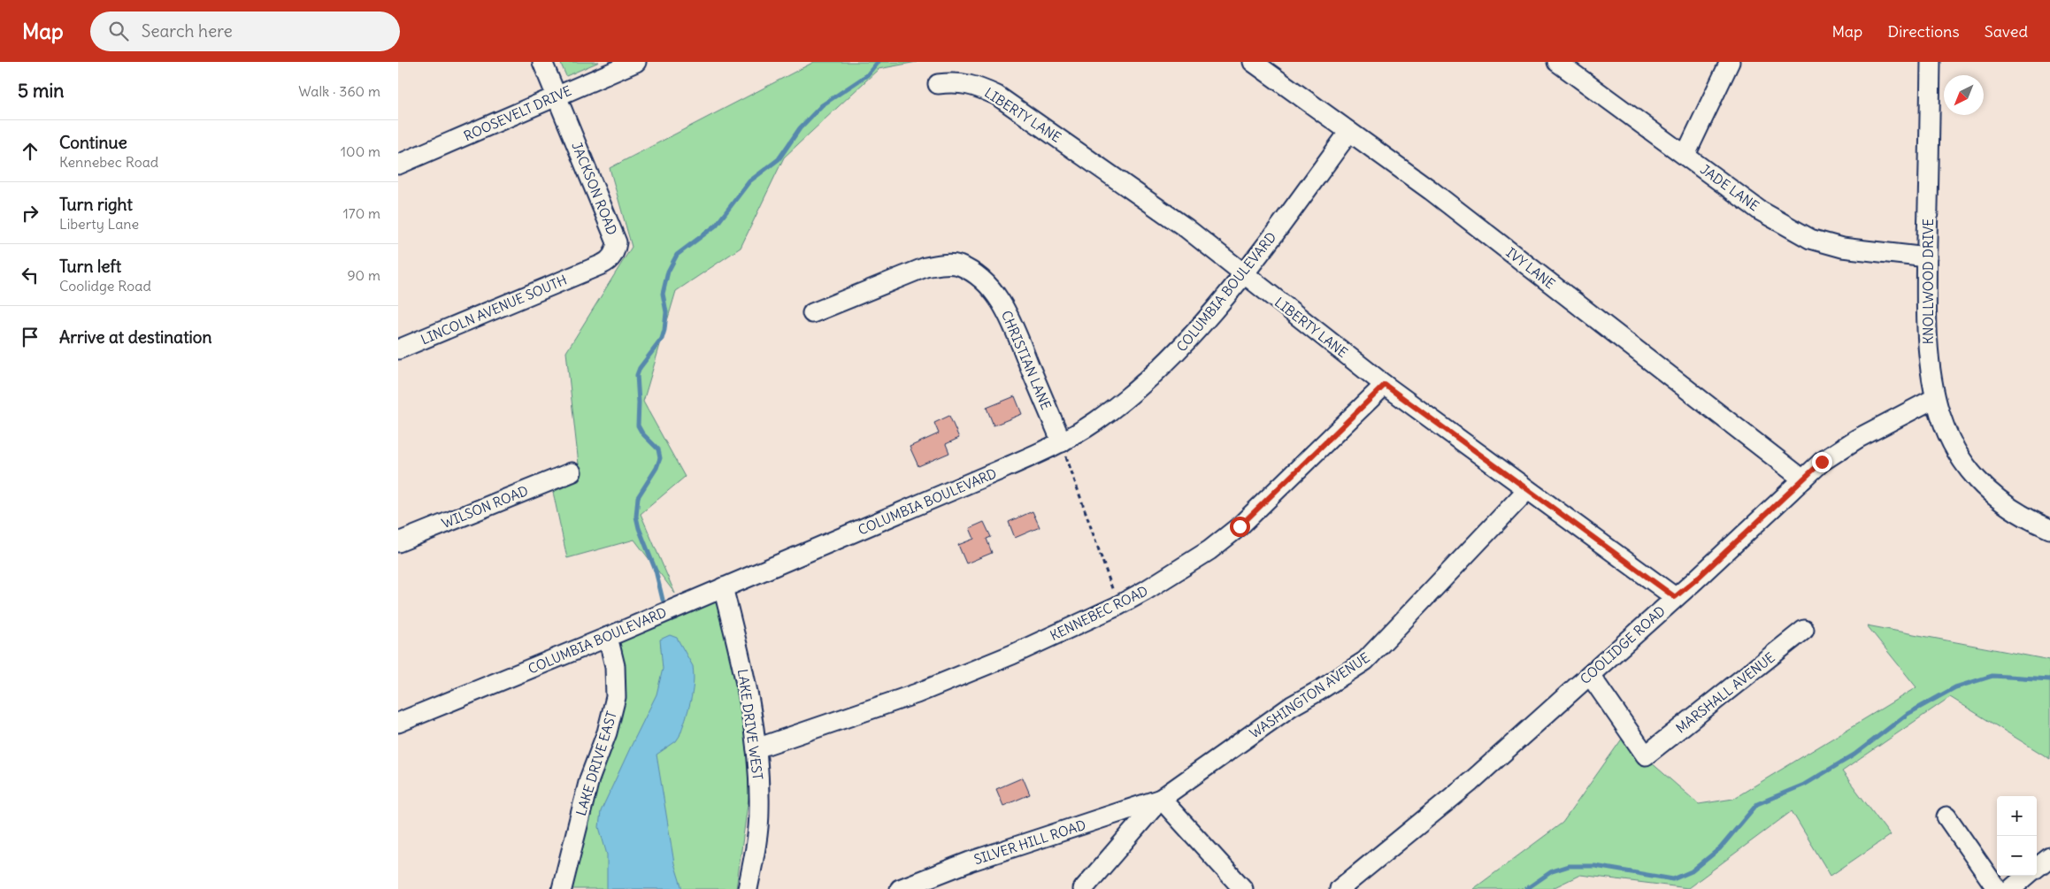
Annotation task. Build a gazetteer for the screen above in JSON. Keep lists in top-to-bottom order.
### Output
{
  "streets": {
    "street": [
      "ROOSEVELT DRIVE",
      "LIBERTY LANE",
      "JADE LANE",
      "JACKSON ROAD",
      "IVY LANE",
      "KNOLLWOOD DRIVE",
      "COLUMBIA BOULEVARD",
      "LINCOLN AVENUE SOUTH",
      "CHRISTIAN LANE",
      "WILSON ROAD",
      "KENNEBEC ROAD",
      "COOLIDGE ROAD",
      "MARSHALL AVENUE",
      "WASHINGTON AVENUE",
      "LAKE DRIVE WEST",
      "LAKE DRIVE EAST",
      "SILVER HILL ROAD"
    ]
  },
  "crossings": [
    ["ROOSEVELT DRIVE", "JACKSON ROAD"],
    ["LIBERTY LANE", "COLUMBIA BOULEVARD"],
    ["LIBERTY LANE", "KENNEBEC ROAD"],
    ["LIBERTY LANE", "COOLIDGE ROAD"],
    ["LIBERTY LANE", "WASHINGTON AVENUE"],
    ["JADE LANE", "KNOLLWOOD DRIVE"],
    ["JACKSON ROAD", "LINCOLN AVENUE SOUTH"],
    ["IVY LANE", "COLUMBIA BOULEVARD"],
    ["IVY LANE", "COOLIDGE ROAD"],
    ["KNOLLWOOD DRIVE", "COOLIDGE ROAD"],
    ["COLUMBIA BOULEVARD", "CHRISTIAN LANE"],
    ["COLUMBIA BOULEVARD", "LAKE DRIVE WEST"],
    ["COLUMBIA BOULEVARD", "LAKE DRIVE EAST"],
    ["KENNEBEC ROAD", "LAKE DRIVE WEST"],
    ["COOLIDGE ROAD", "MARSHALL AVENUE"],
    ["WASHINGTON AVENUE", "SILVER HILL ROAD"]
  ],
  "north": "bottom left",
  "page": {
    "header": "Map",
    "search": "Search here",
    "nav": ["Map", "Directions", "Saved"],
    "heading": ["5 min", "Walk · 360 m"],
    "list": [
      ["Continue", "Kennebec Road", "100 m"],
      ["Turn right", "Liberty Lane", "170 m"],
      ["Turn left", "Coolidge Road", "90 m"],
      "Arrive at destination"
    ],
    "map_buttons": ["+", "−"]
  }
}
